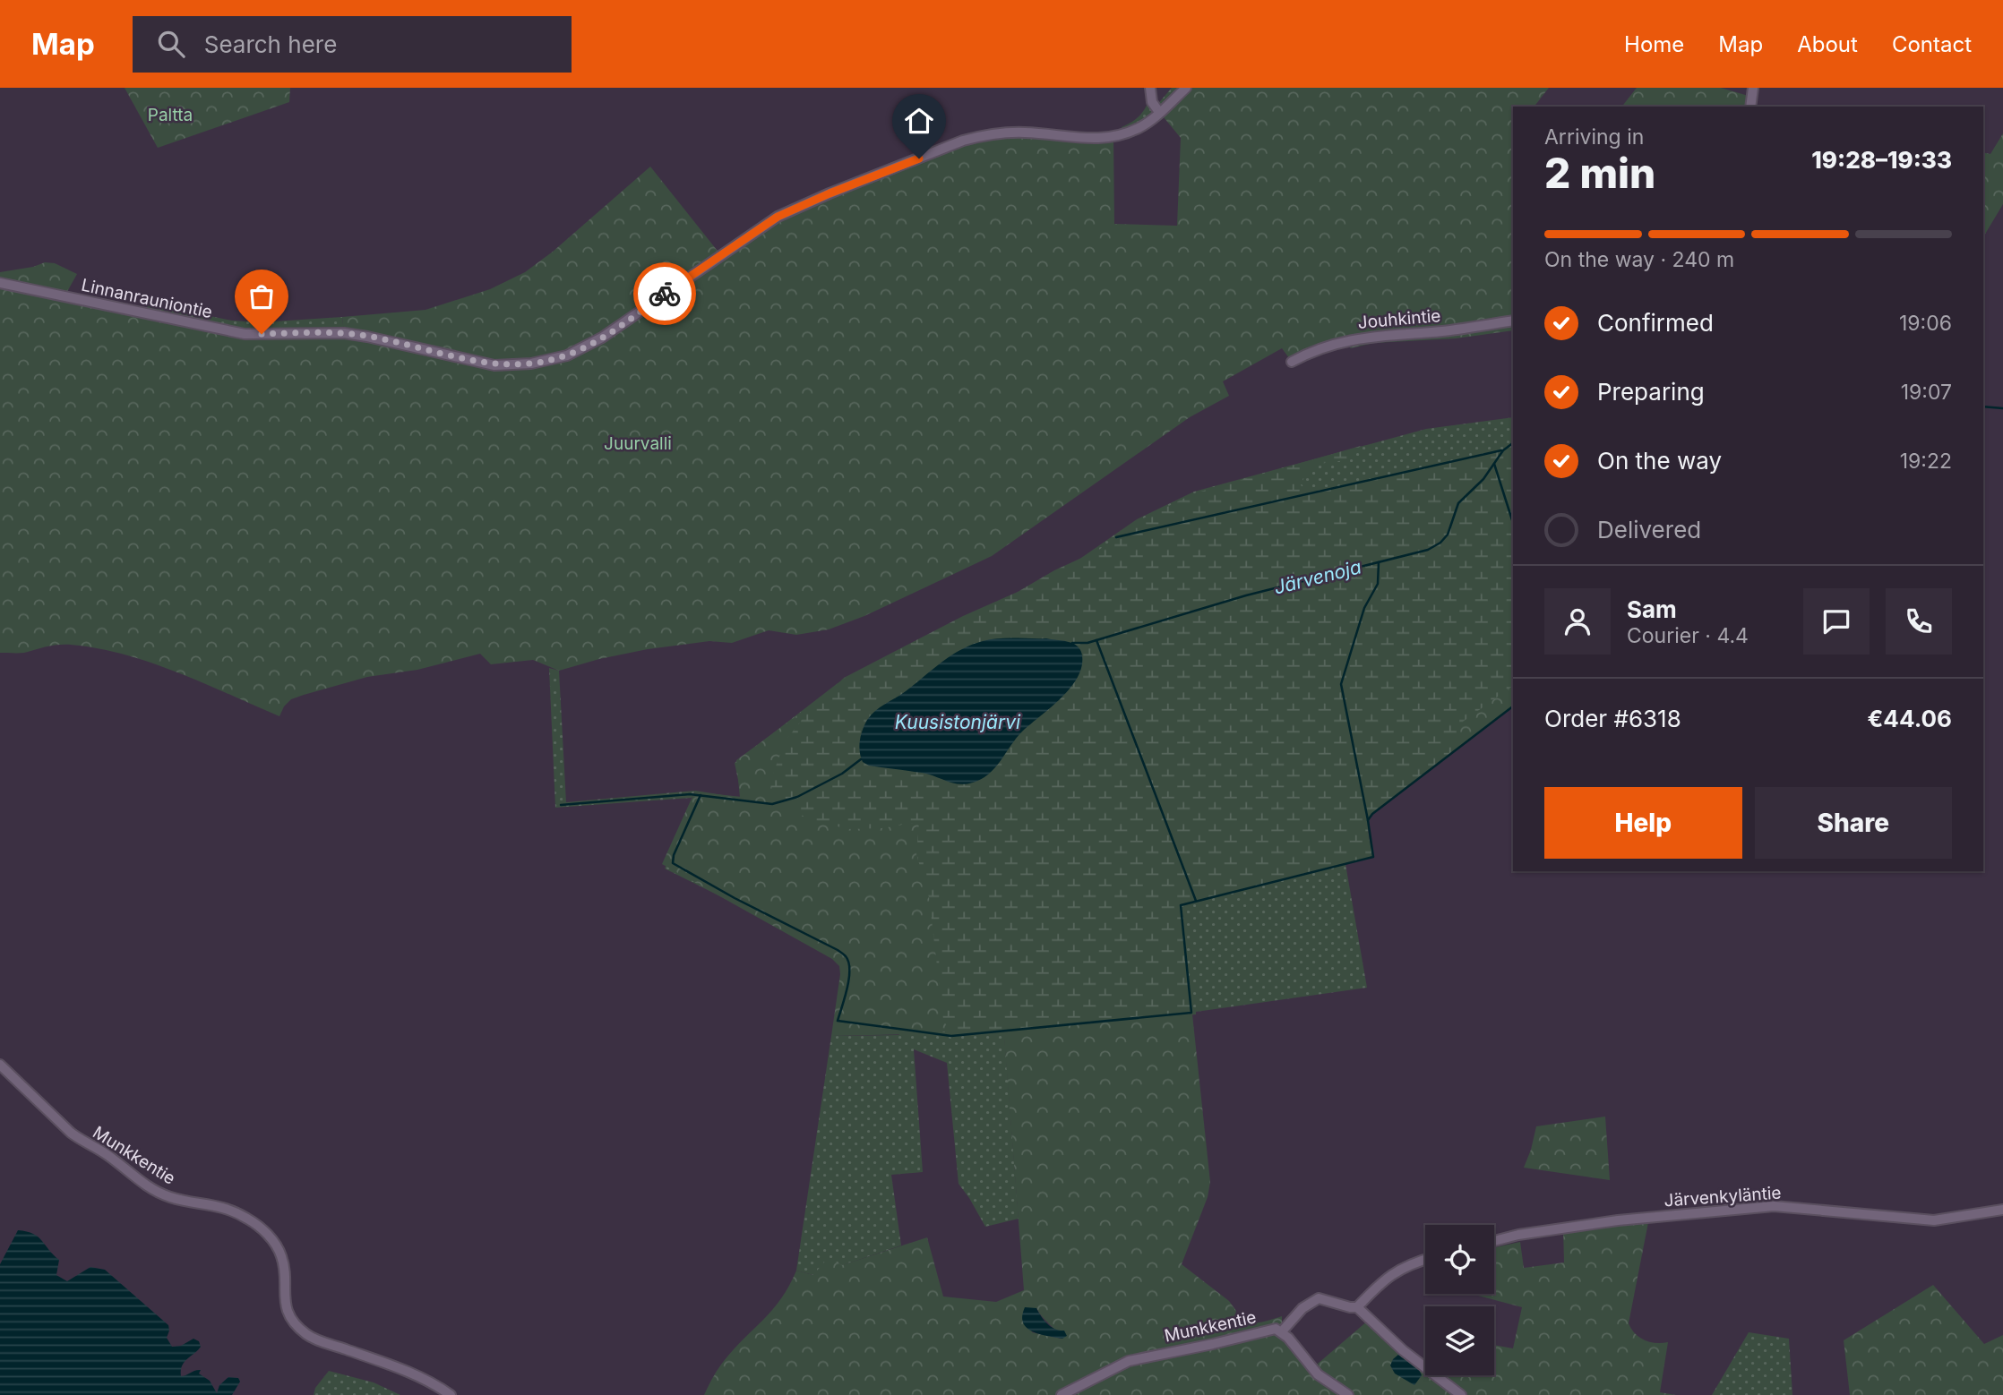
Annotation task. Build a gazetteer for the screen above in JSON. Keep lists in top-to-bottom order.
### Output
{
  "streets": {
    "street": [
      "Linnanrauniontie",
      "Jouhkintie",
      "Munkkentie",
      "Järvenkyläntie"
    ]
  },
  "water": ["Järvenoja", "Kuusistonjärvi"],
  "parks": ["Paltta", "Juurvalli"],
  "page": {
    "header": "Map",
    "search": "Search here",
    "nav": [
      "Home",
      "Map",
      "About",
      "Contact"
    ],
    "heading": ["2 min", "Arriving in", "19:28–19:33"],
    "panel": [
      "Sam",
      "Courier · 4.4",
      "Order #6318",
      "€44.06"
    ],
    "bar": "On the way · 240 m",
    "list": [
      ["Confirmed", "19:06"],
      ["Preparing", "19:07"],
      ["On the way", "19:22"],
      "Delivered"
    ],
    "buttons": ["Help", "Share"]
  }
}
